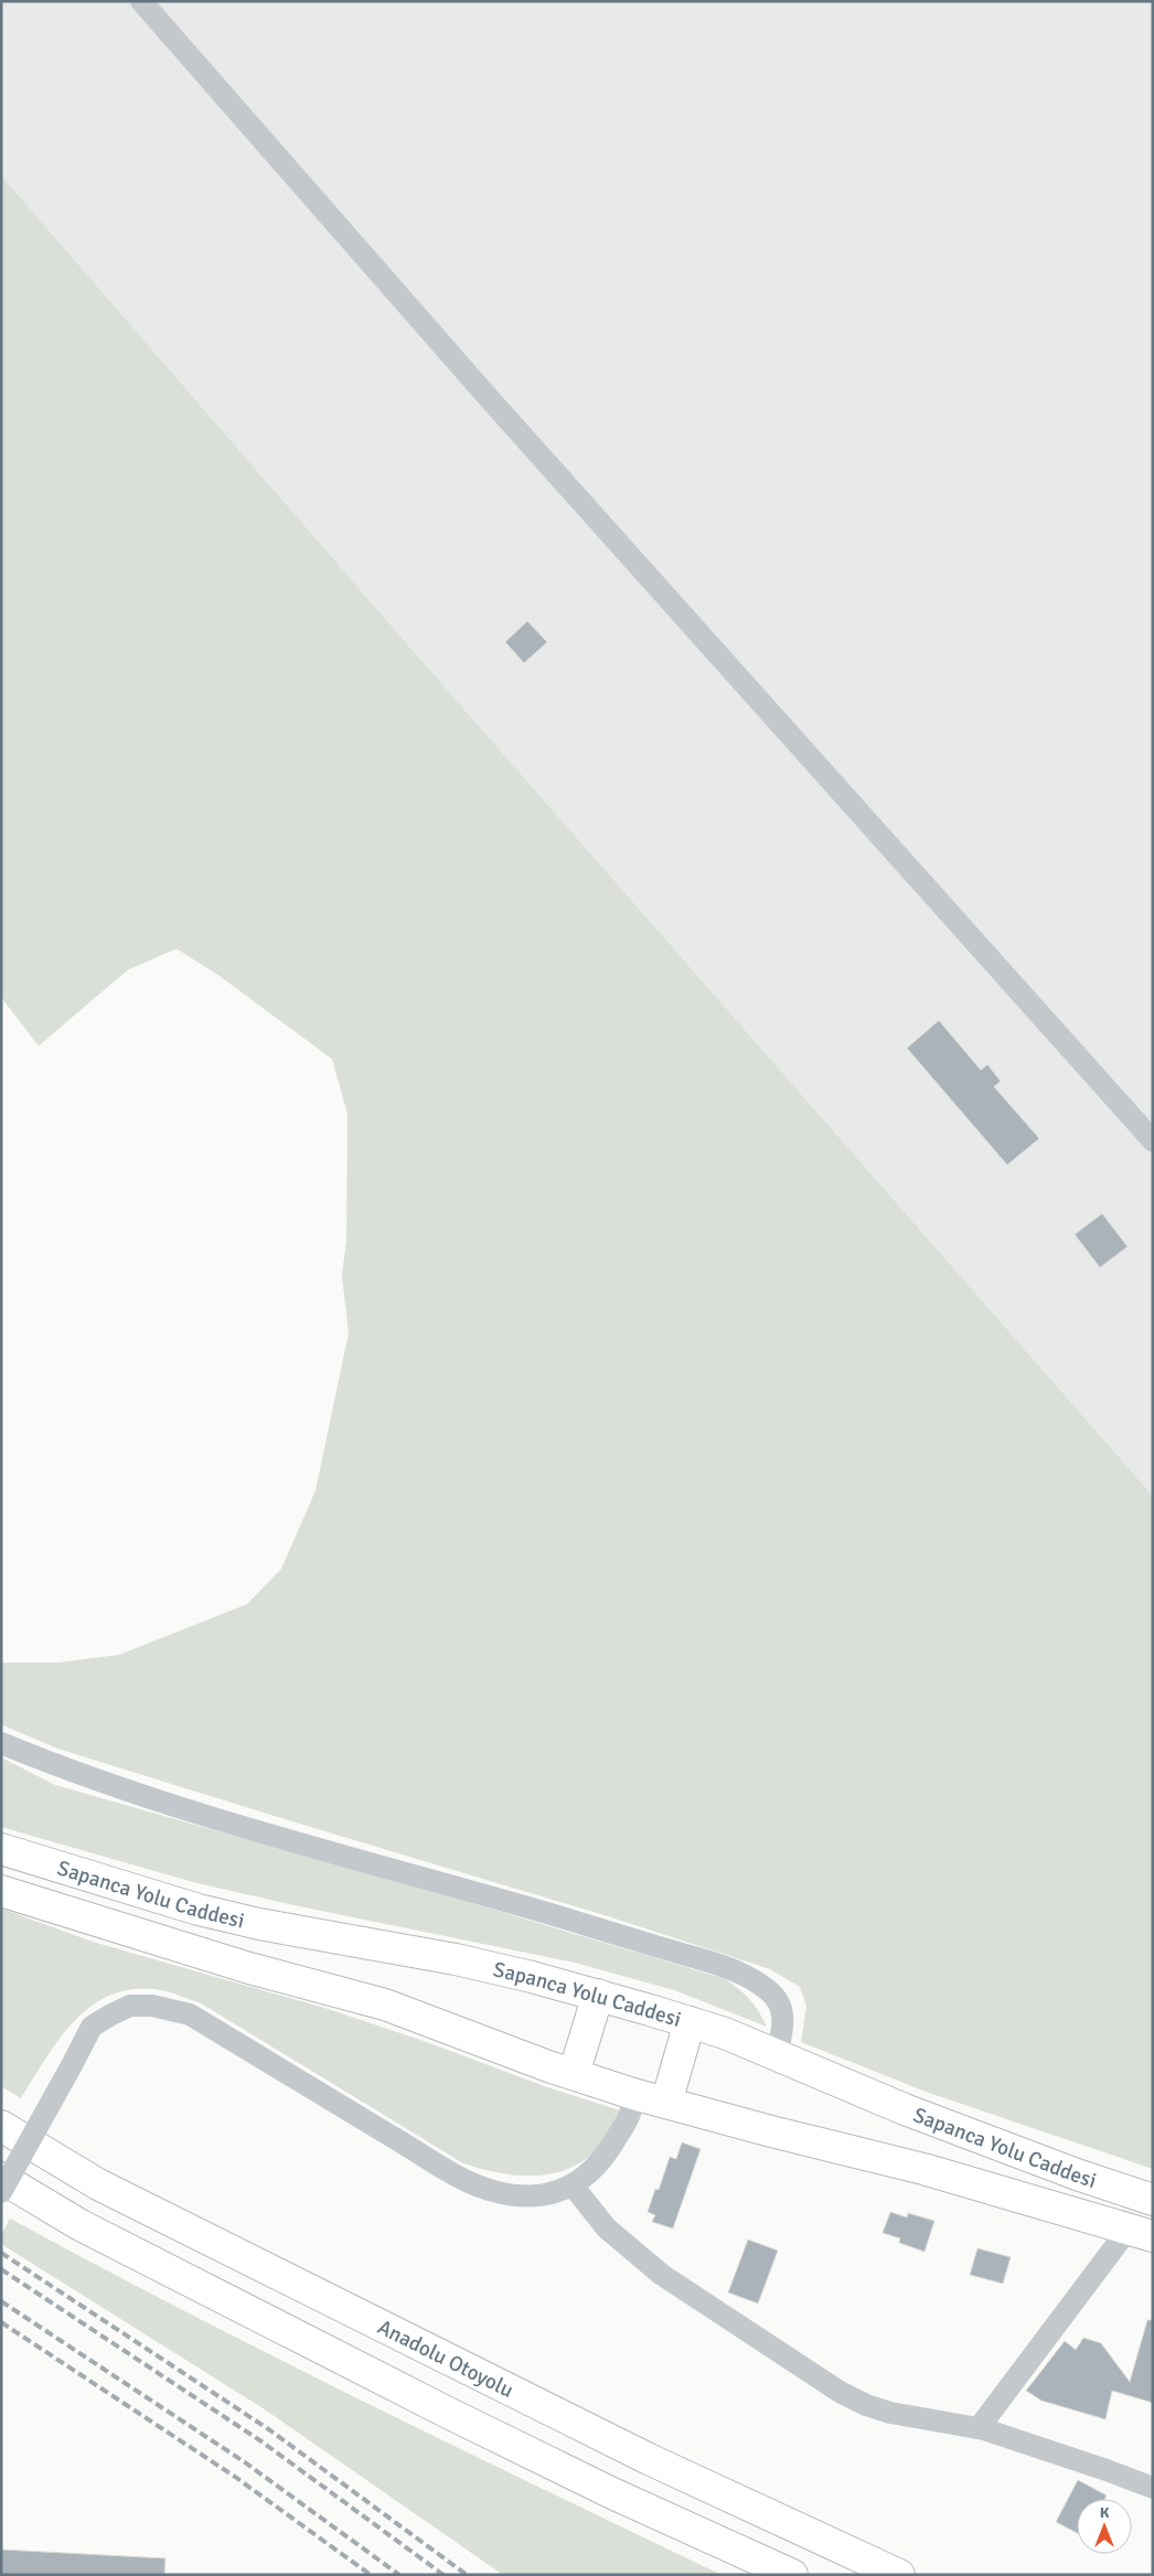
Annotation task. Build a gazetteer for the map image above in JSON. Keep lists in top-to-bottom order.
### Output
{
  "streets": {
    "highway": ["Sapanca Yolu Caddesi", "Anadolu Otoyolu"]
  },
  "north": "top"
}
